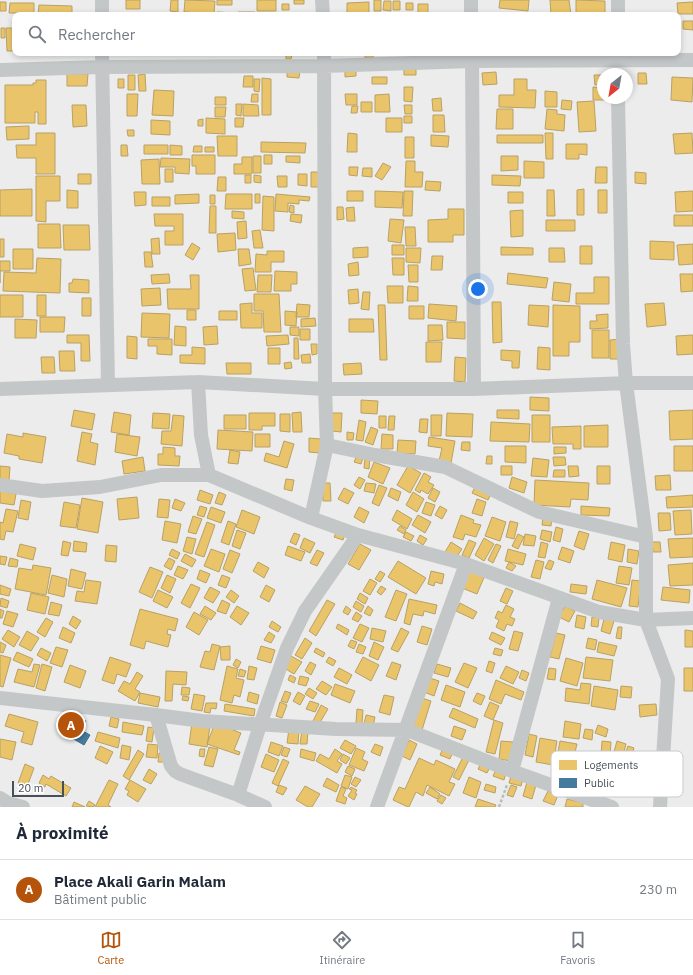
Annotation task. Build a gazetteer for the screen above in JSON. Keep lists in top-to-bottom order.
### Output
{
  "legend": ["Logements", "Public"],
  "scale_bar": "20 m",
  "north": "bottom left",
  "page": {
    "search": "Rechercher",
    "pins": "A",
    "scale": "20 m",
    "heading": "À proximité",
    "list": [
      {
        "mark": "A",
        "name": "Place Akali Garin Malam",
        "note": "Bâtiment public",
        "value": "230 m"
      }
    ],
    "nav": ["Carte", "Itinéraire", "Favoris"]
  }
}
